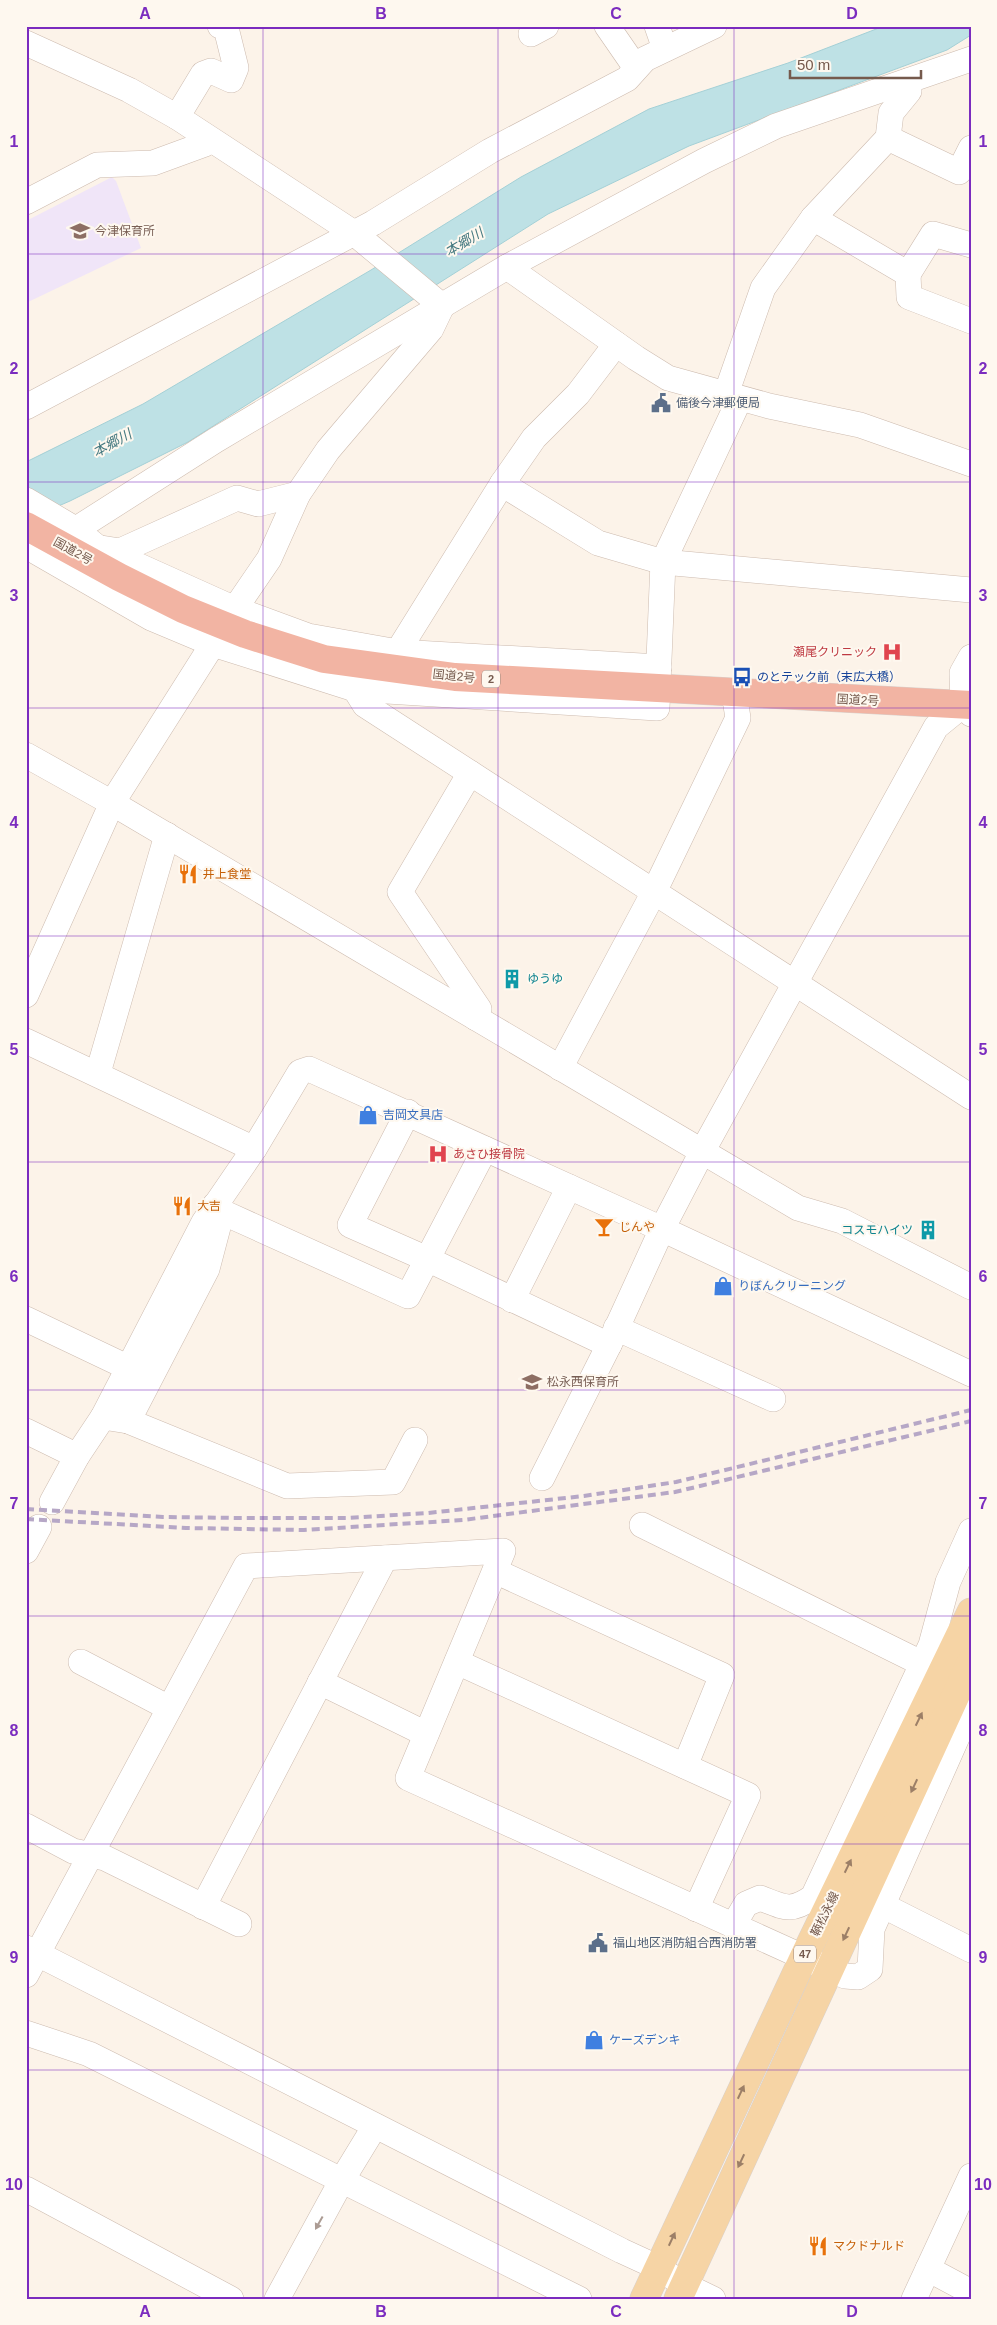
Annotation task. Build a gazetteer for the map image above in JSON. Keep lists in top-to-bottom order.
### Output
{
  "streets": {
    "highway": ["国道2号", "2"],
    "main road": ["鞆松永線", "47"]
  },
  "water": ["本郷川"],
  "places": {
    "school or university": ["今津保育所", "松永西保育所"],
    "public building": ["備後今津郵便局", "福山地区消防組合西消防署"],
    "hospital": ["瀬尾クリニック", "あさひ接骨院"],
    "bus stop": ["のとテック前（末広大橋）"],
    "restaurant": ["井上食堂", "大吉", "マクドナルド"],
    "building": ["ゆうゆ", "コスモハイツ"],
    "shop": ["吉岡文具店", "りぼんクリーニング", "ケーズデンキ"],
    "bar": ["じんや"]
  },
  "scale_bar": "50 m",
  "grid": {
    "columns": [
      "A",
      "B",
      "C",
      "D"
    ],
    "rows": [
      "1",
      "2",
      "3",
      "4",
      "5",
      "6",
      "7",
      "8",
      "9",
      "10"
    ]
  }
}
